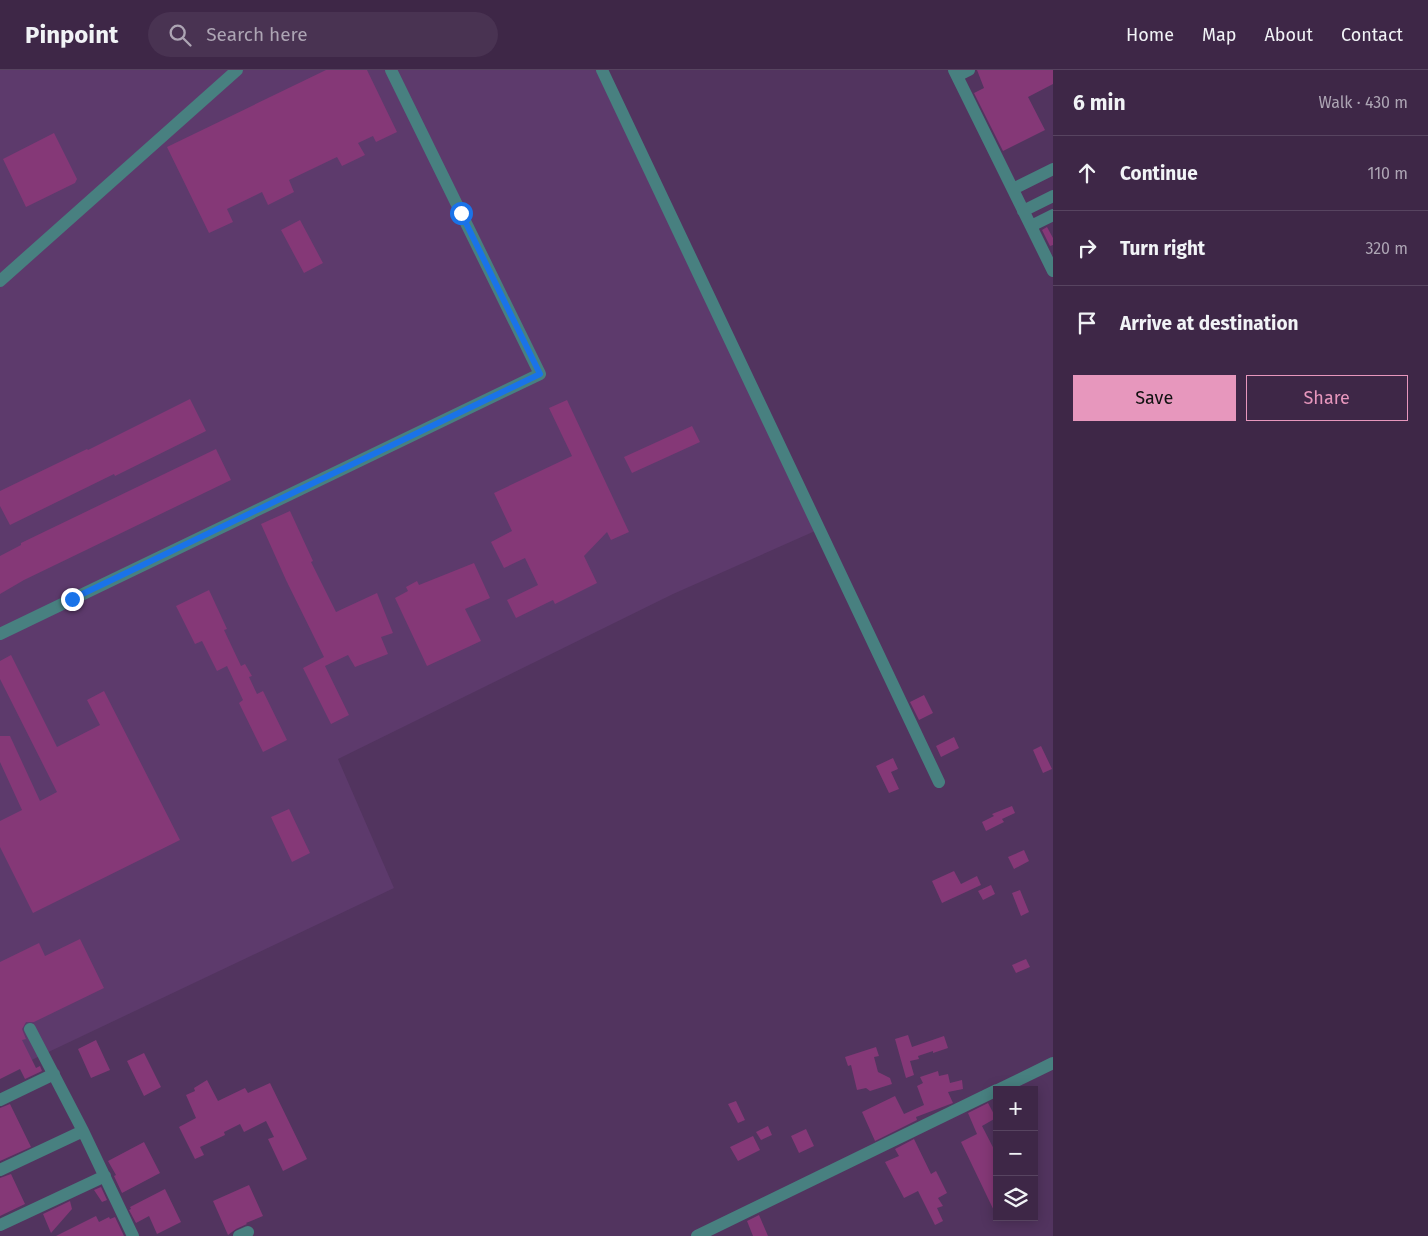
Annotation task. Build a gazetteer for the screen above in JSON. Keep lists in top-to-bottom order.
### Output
{
  "page": {
    "header": "Pinpoint",
    "search": "Search here",
    "nav": [
      "Home",
      "Map",
      "About",
      "Contact"
    ],
    "heading": ["6 min", "Walk · 430 m"],
    "list": [
      ["Continue", "110 m"],
      ["Turn right", "320 m"],
      "Arrive at destination"
    ],
    "buttons": ["Save", "Share"],
    "map_buttons": ["+", "−"]
  }
}
